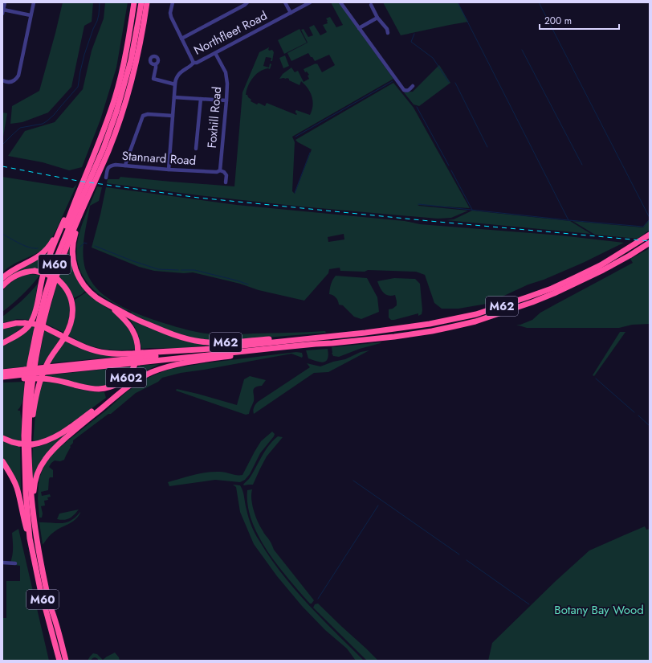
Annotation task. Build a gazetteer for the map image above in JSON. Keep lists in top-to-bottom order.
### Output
{
  "streets": {
    "highway": ["M60", "M62", "M602"],
    "street": ["Northfleet Road", "Foxhill Road", "Stannard Road"]
  },
  "crossings": [
    ["Northfleet Road", "Foxhill Road"],
    ["Foxhill Road", "Stannard Road"],
    ["M60", "M62"],
    ["M60", "M602"],
    ["M62", "M602"]
  ],
  "parks": ["Botany Bay Wood"],
  "scale_bar": "200 m"
}
